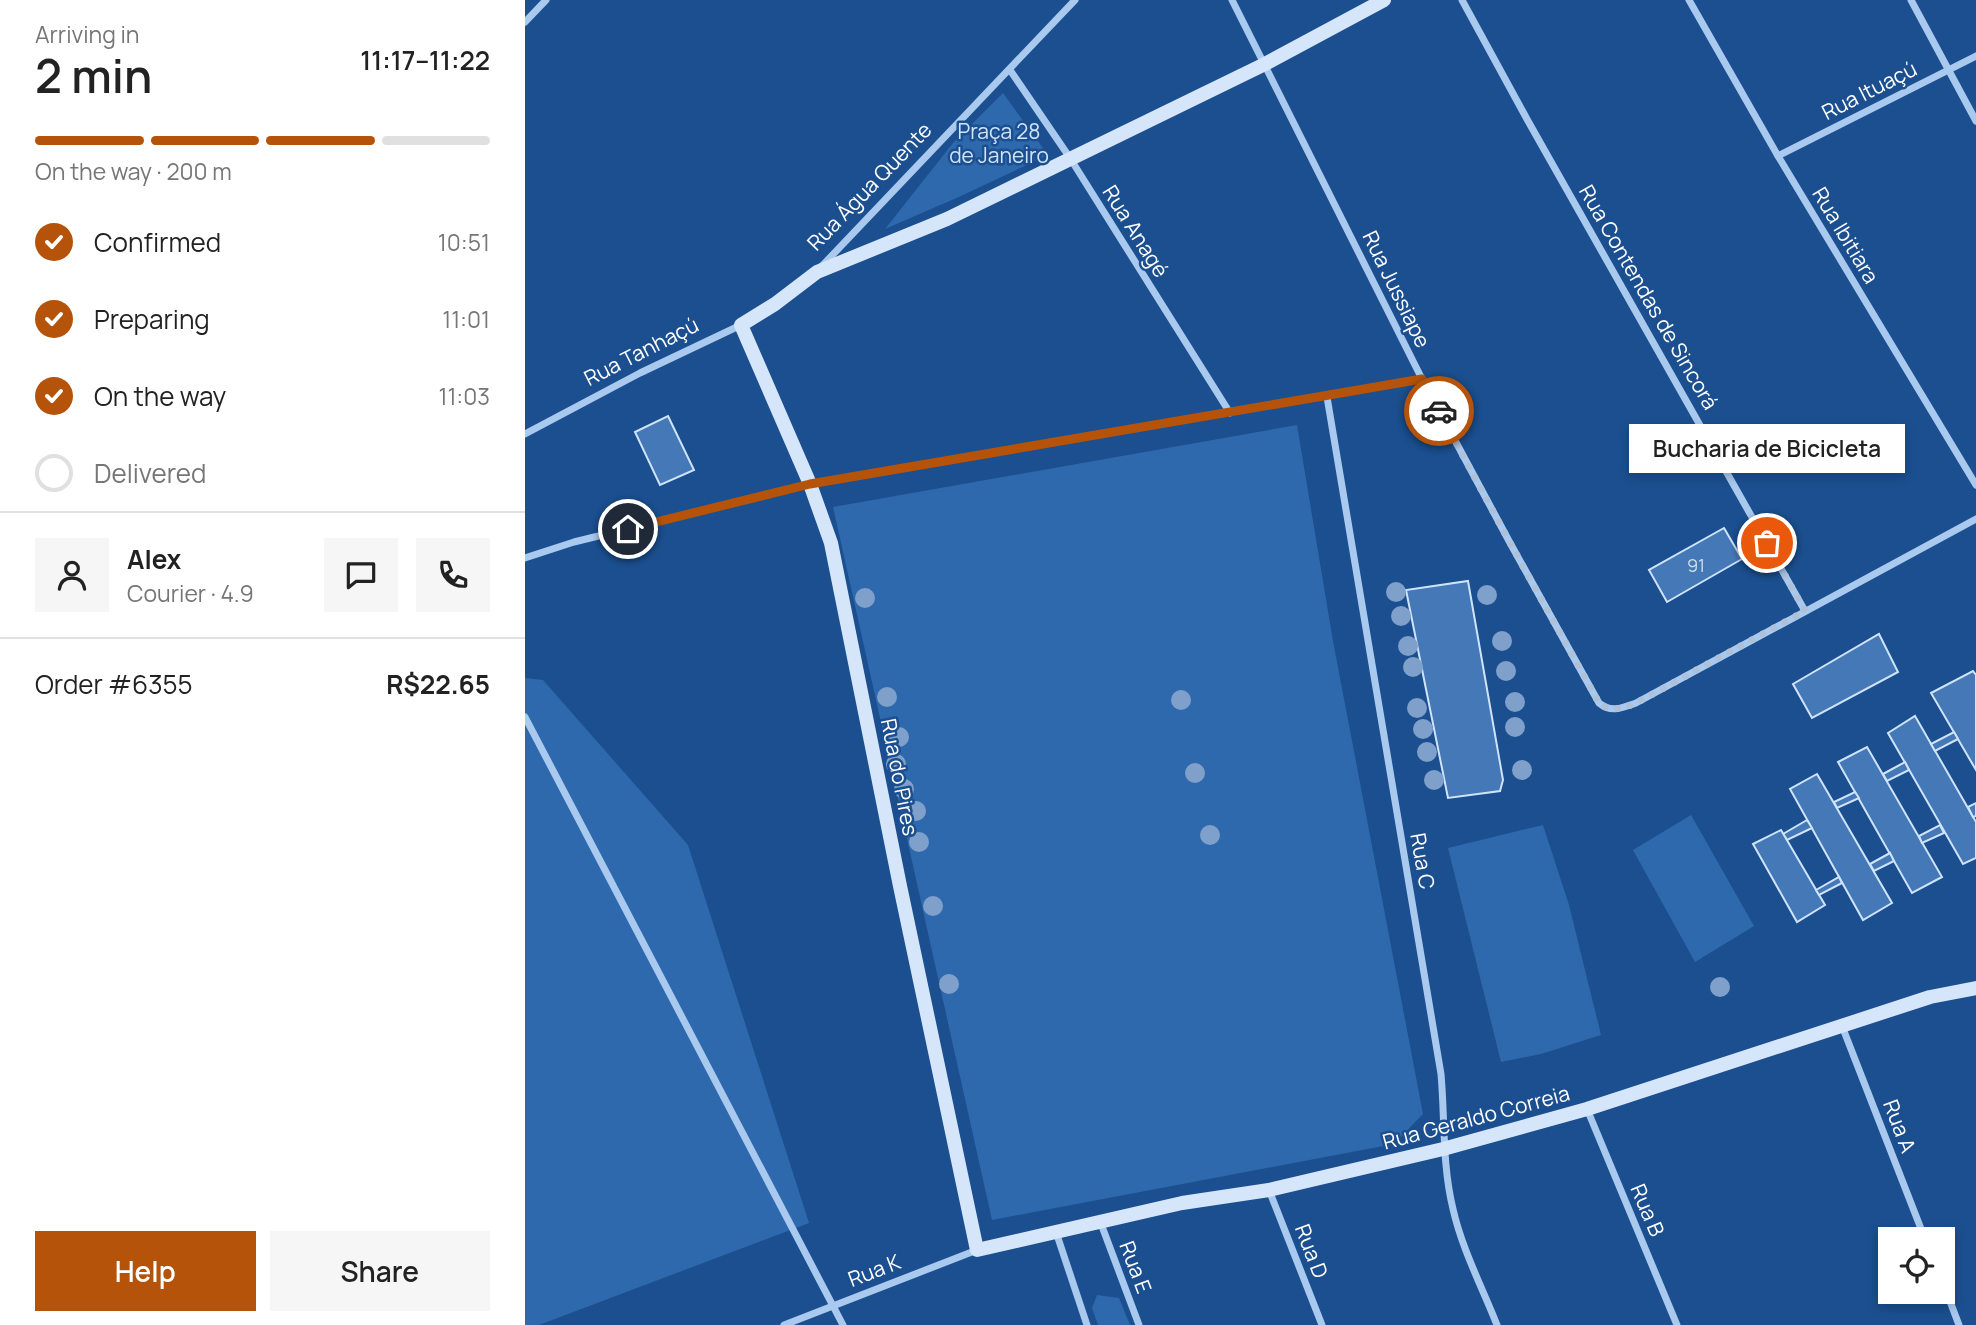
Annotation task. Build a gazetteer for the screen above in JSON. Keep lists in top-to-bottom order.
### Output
{
  "streets": {
    "street": [
      "Rua Ituaçú",
      "Rua Água Quente",
      "Rua Anagé",
      "Rua Ibitiara",
      "Rua Jussiape",
      "Rua Contendas de Sincorá",
      "Rua Tanhaçú",
      "Rua do Pires",
      "Rua C",
      "Rua Geraldo Correia",
      "Rua A",
      "Rua B",
      "Rua D",
      "Rua E",
      "Rua K"
    ]
  },
  "crossings": [
    ["Rua Ituaçú", "Rua Ibitiara"],
    ["Rua Água Quente", "Rua Anagé"],
    ["Rua Água Quente", "Rua Tanhaçú"],
    ["Rua Jussiape", "Rua Contendas de Sincorá"],
    ["Rua Tanhaçú", "Rua do Pires"],
    ["Rua do Pires", "Rua Geraldo Correia"],
    ["Rua do Pires", "Rua K"],
    ["Rua C", "Rua Geraldo Correia"],
    ["Rua Geraldo Correia", "Rua A"],
    ["Rua Geraldo Correia", "Rua B"],
    ["Rua Geraldo Correia", "Rua D"],
    ["Rua Geraldo Correia", "Rua E"],
    ["Rua Geraldo Correia", "Rua K"]
  ],
  "parks": ["Praça 28 de Janeiro"],
  "places": ["Bucharia de Bicicleta"],
  "house_numbers": ["91"],
  "page": {
    "heading": ["2 min", "Arriving in", "11:17–11:22"],
    "panel": [
      "Alex",
      "Courier · 4.9",
      "Order #6355",
      "R$22.65"
    ],
    "bar": "On the way · 200 m",
    "list": [
      ["Confirmed", "10:51"],
      ["Preparing", "11:01"],
      ["On the way", "11:03"],
      "Delivered"
    ],
    "bubble": "Bucharia de Bicicleta",
    "buttons": ["Help", "Share"]
  }
}
